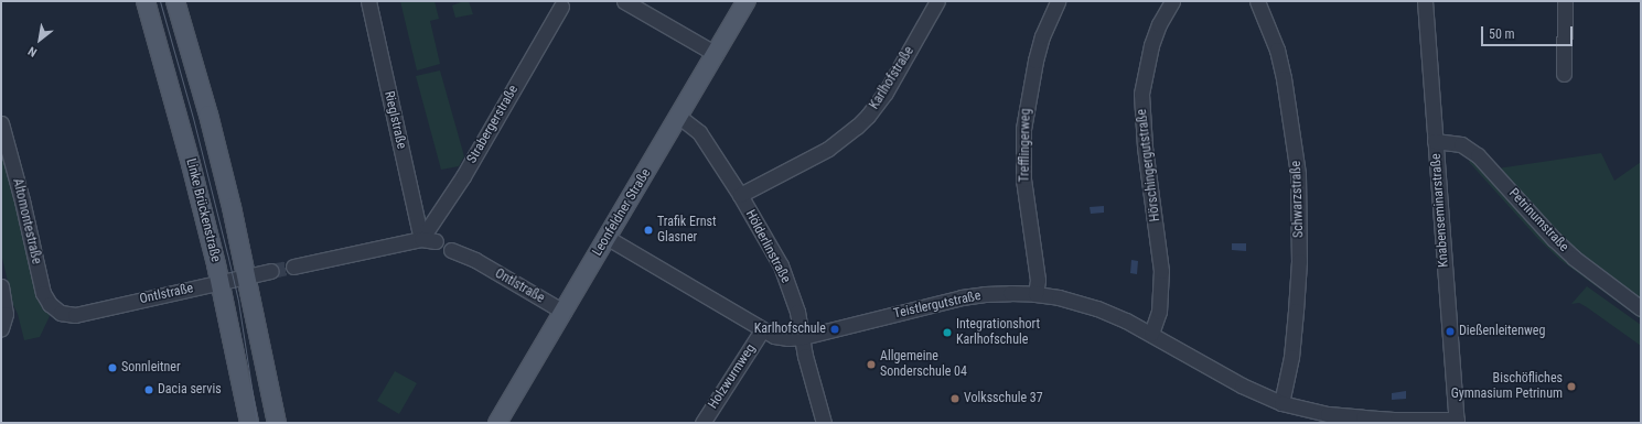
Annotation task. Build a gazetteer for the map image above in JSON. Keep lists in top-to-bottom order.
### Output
{
  "streets": {
    "main road": ["Linke Brückenstraße", "Leonfeldner Straße"],
    "street": [
      "Karlhofstraße",
      "Rieglstraße",
      "Strabergerstraße",
      "Trefflingerweg",
      "Hörschingergutstraße",
      "Schwarzstraße",
      "Knabenseminarstraße",
      "Petrinumstraße",
      "Altomontestraße",
      "Hölderlinstraße",
      "Ontlstraße",
      "Teistlergutstraße",
      "Holzwurmweg"
    ]
  },
  "crossings": [
    ["Karlhofstraße", "Hölderlinstraße"],
    ["Rieglstraße", "Strabergerstraße"],
    ["Trefflingerweg", "Teistlergutstraße"],
    ["Hörschingergutstraße", "Teistlergutstraße"],
    ["Schwarzstraße", "Teistlergutstraße"],
    ["Linke Brückenstraße", "Ontlstraße"],
    ["Knabenseminarstraße", "Petrinumstraße"],
    ["Knabenseminarstraße", "Teistlergutstraße"],
    ["Leonfeldner Straße", "Hölderlinstraße"],
    ["Leonfeldner Straße", "Ontlstraße"],
    ["Leonfeldner Straße", "Teistlergutstraße"],
    ["Altomontestraße", "Ontlstraße"],
    ["Hölderlinstraße", "Teistlergutstraße"],
    ["Teistlergutstraße", "Holzwurmweg"]
  ],
  "places": [
    "Trafik Ernst Glasner",
    "Karlhofschule",
    "Dießenleitenweg",
    "Integrationshort Karlhofschule",
    "Allgemeine Sonderschule 04",
    "Sonnleitner",
    "Bischöfliches Gymnasium Petrinum",
    "Dacia servis",
    "Volksschule 37"
  ],
  "scale_bar": "50 m",
  "north": "bottom left"
}
